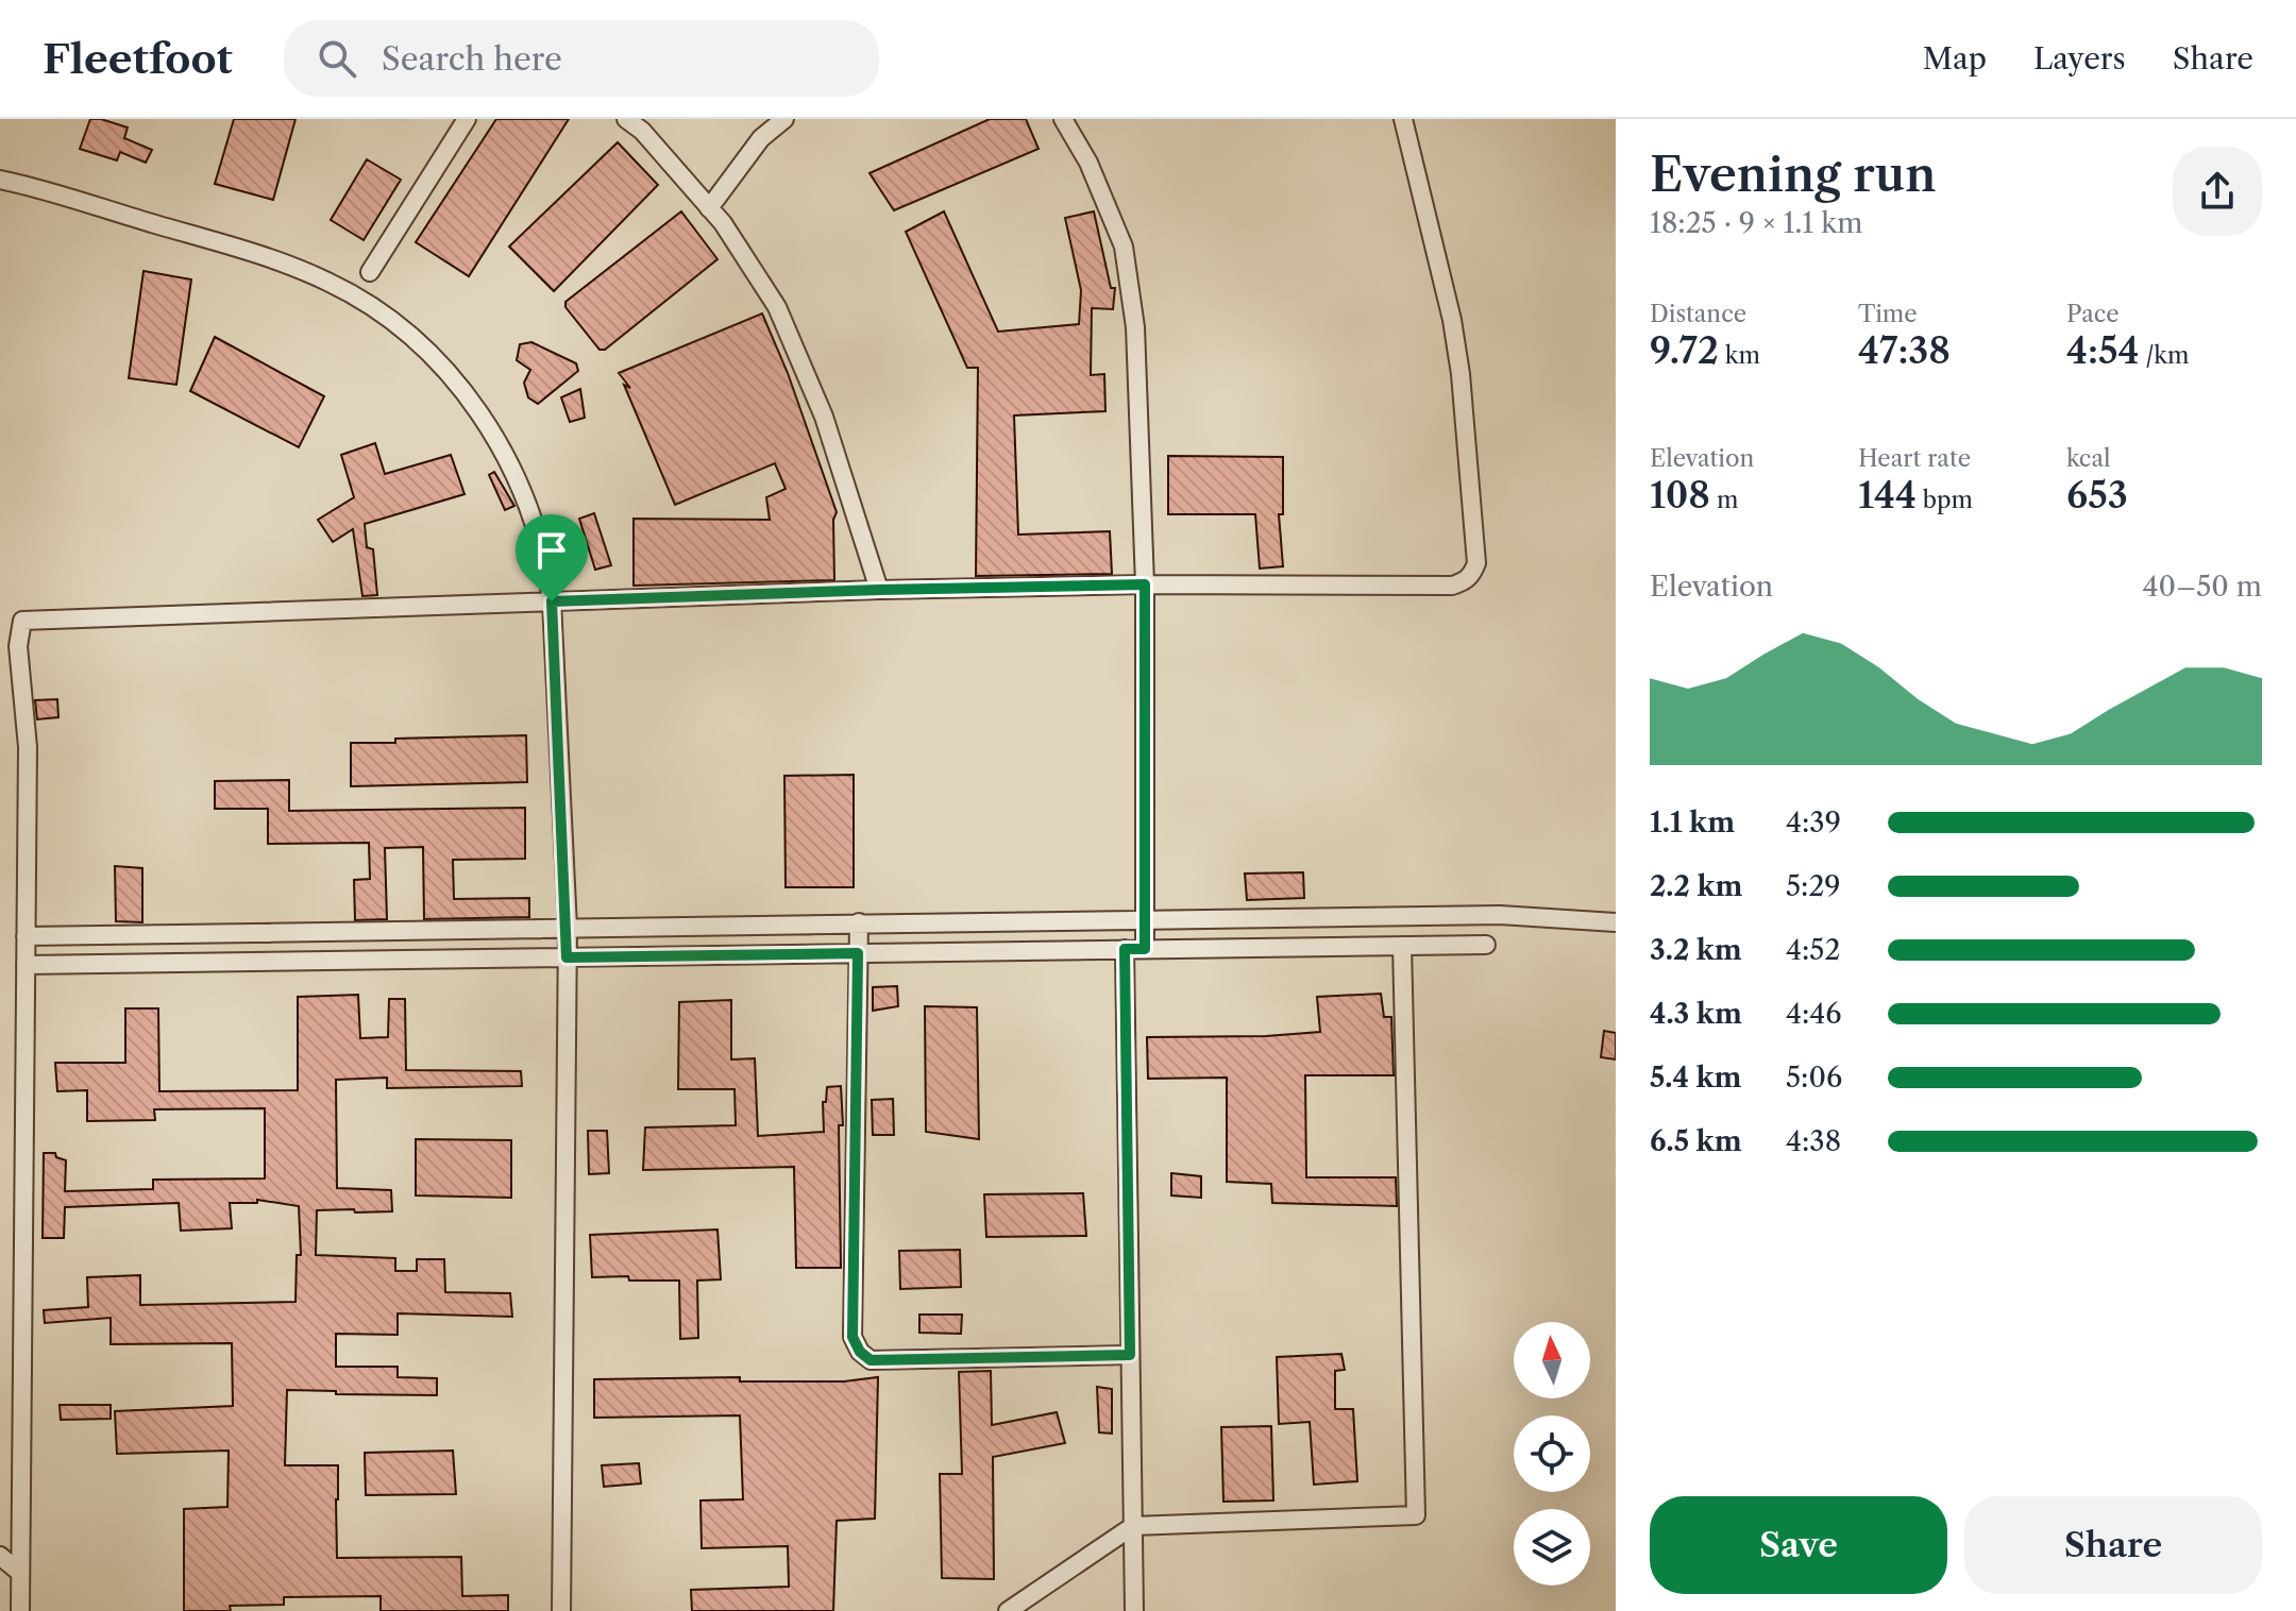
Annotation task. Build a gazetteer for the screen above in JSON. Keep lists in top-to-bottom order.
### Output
{
  "north": "top",
  "page": {
    "header": "Fleetfoot",
    "search": "Search here",
    "nav": ["Map", "Layers", "Share"],
    "heading": ["Evening run", "18:25 · 9 × 1.1 km"],
    "stats": [
      ["Distance", "9.72 km"],
      ["Time", "47:38"],
      ["Pace", "4:54 /km"],
      ["Elevation", "108 m"],
      ["Heart rate", "144 bpm"],
      ["kcal", "653"]
    ],
    "chart": ["Elevation", "40–50 m"],
    "list": [
      {
        "name": "1.1 km",
        "note": "4:39"
      },
      {
        "name": "2.2 km",
        "note": "5:29"
      },
      {
        "name": "3.2 km",
        "note": "4:52"
      },
      {
        "name": "4.3 km",
        "note": "4:46"
      },
      {
        "name": "5.4 km",
        "note": "5:06"
      },
      {
        "name": "6.5 km",
        "note": "4:38"
      }
    ],
    "buttons": ["Save", "Share"]
  }
}
